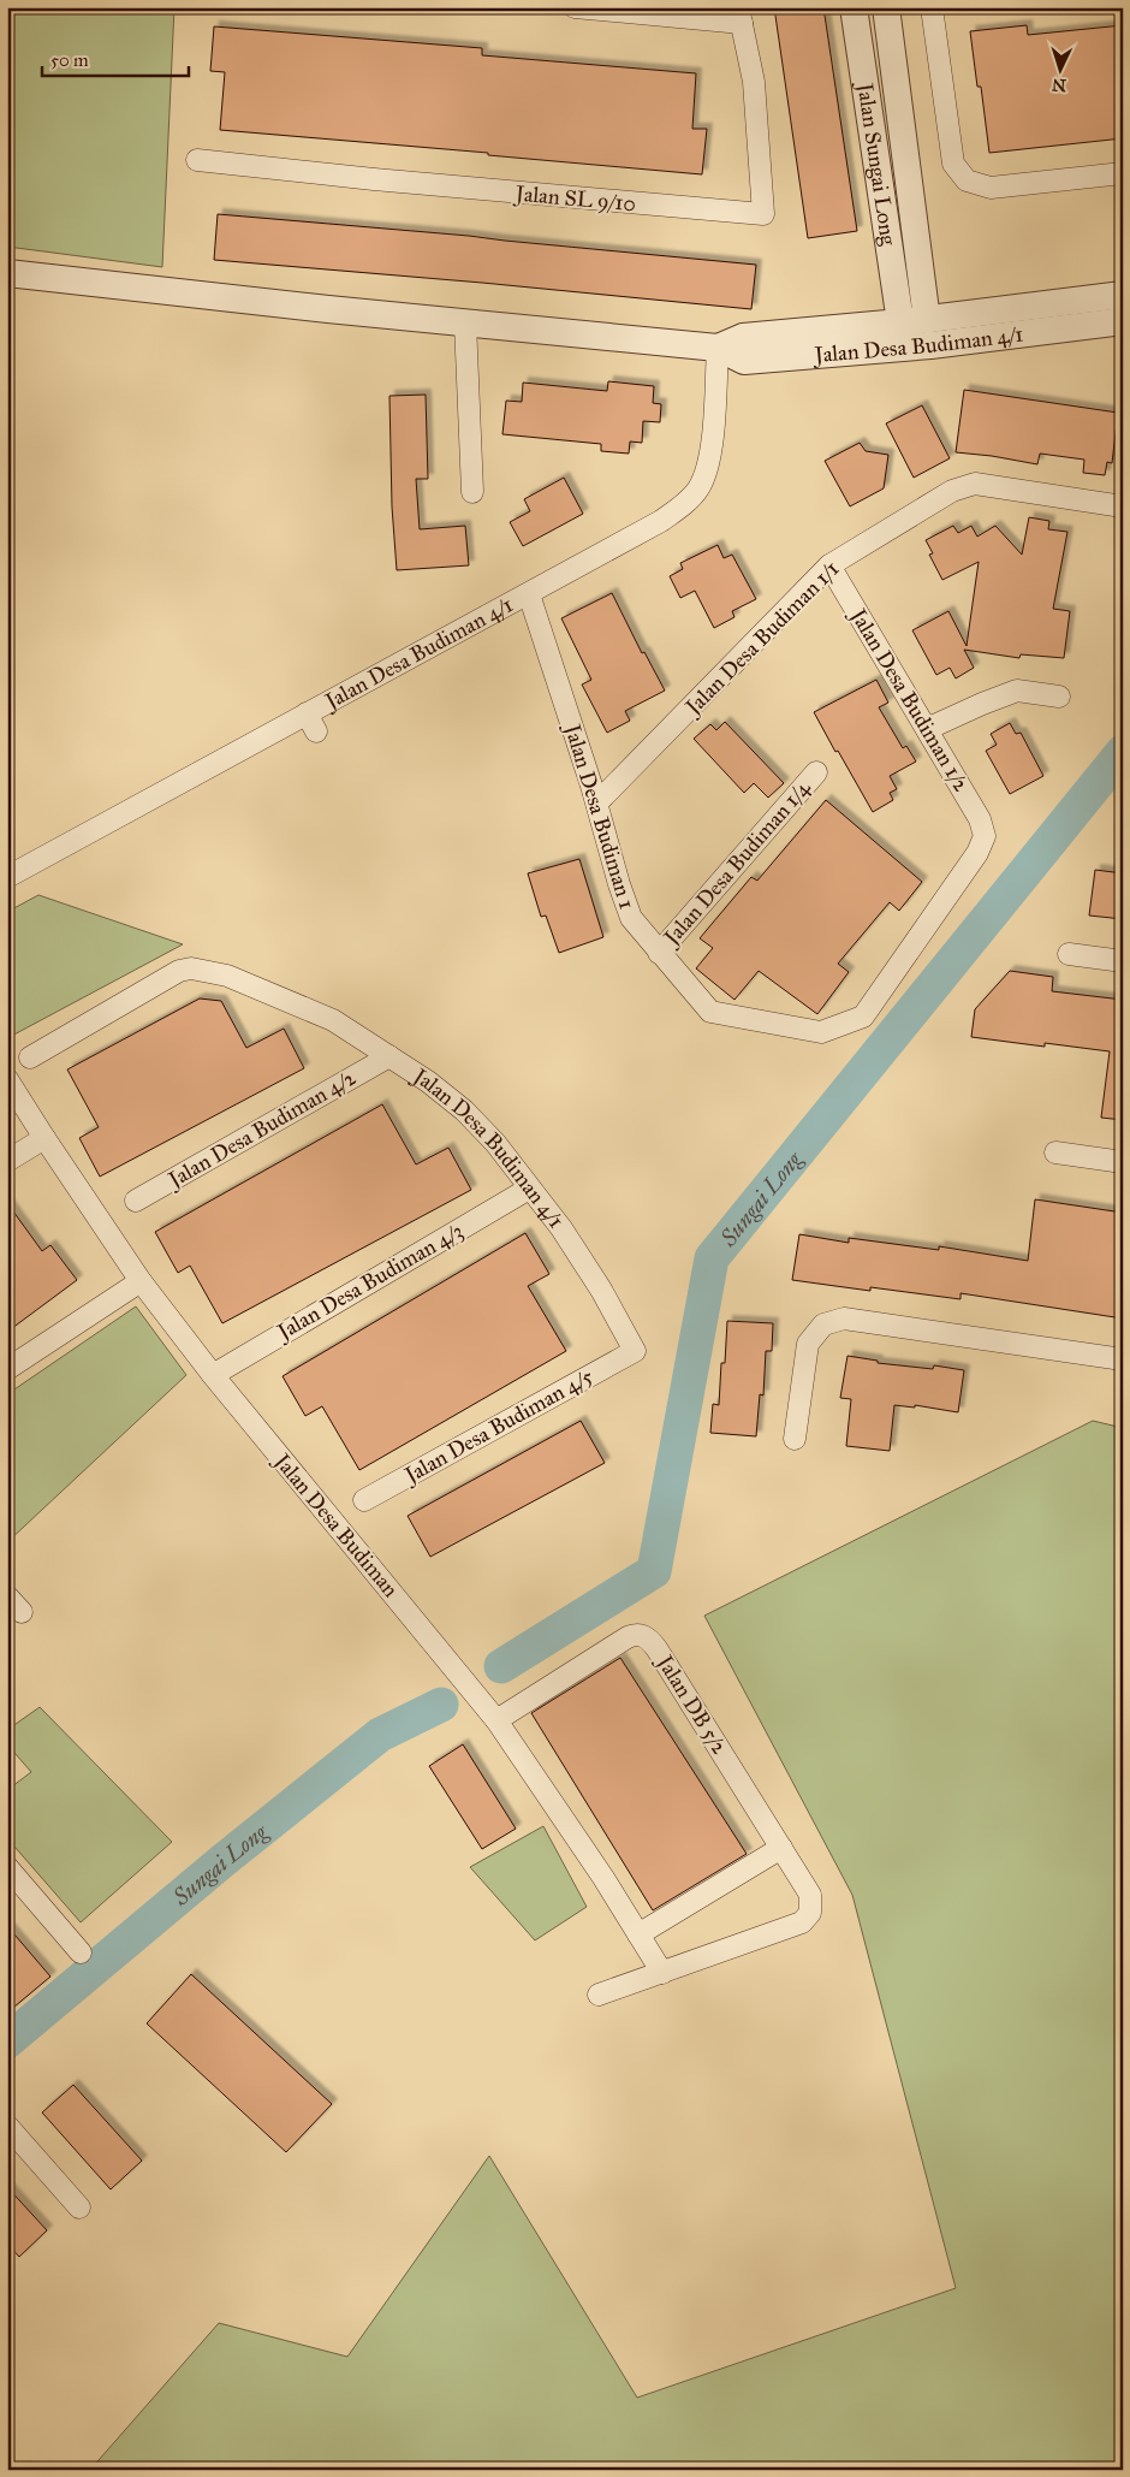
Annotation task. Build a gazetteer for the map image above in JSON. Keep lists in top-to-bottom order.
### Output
{
  "streets": {
    "street": [
      "Jalan Sungai Long",
      "Jalan SL 9/10",
      "Jalan Desa Budiman 4/1",
      "Jalan Desa Budiman 1/1",
      "Jalan Desa Budiman 1/2",
      "Jalan Desa Budiman 1",
      "Jalan Desa Budiman 1/4",
      "Jalan Desa Budiman 4/2",
      "Jalan Desa Budiman 4/3",
      "Jalan Desa Budiman 4/5",
      "Jalan Desa Budiman",
      "Jalan DB 5/2"
    ]
  },
  "crossings": [
    ["Jalan Sungai Long", "Jalan Desa Budiman 4/1"],
    ["Jalan Desa Budiman 4/1", "Jalan Desa Budiman 1"],
    ["Jalan Desa Budiman 4/1", "Jalan Desa Budiman 4/2"],
    ["Jalan Desa Budiman 4/1", "Jalan Desa Budiman 4/3"],
    ["Jalan Desa Budiman 4/1", "Jalan Desa Budiman 4/5"],
    ["Jalan Desa Budiman 1/1", "Jalan Desa Budiman 1/2"],
    ["Jalan Desa Budiman 1/1", "Jalan Desa Budiman 1"],
    ["Jalan Desa Budiman 1/2", "Jalan Desa Budiman 1"],
    ["Jalan Desa Budiman 1", "Jalan Desa Budiman 1/4"],
    ["Jalan Desa Budiman 4/3", "Jalan Desa Budiman"],
    ["Jalan Desa Budiman", "Jalan DB 5/2"]
  ],
  "water": ["Sungai Long"],
  "scale_bar": "50 m",
  "north": "bottom"
}
